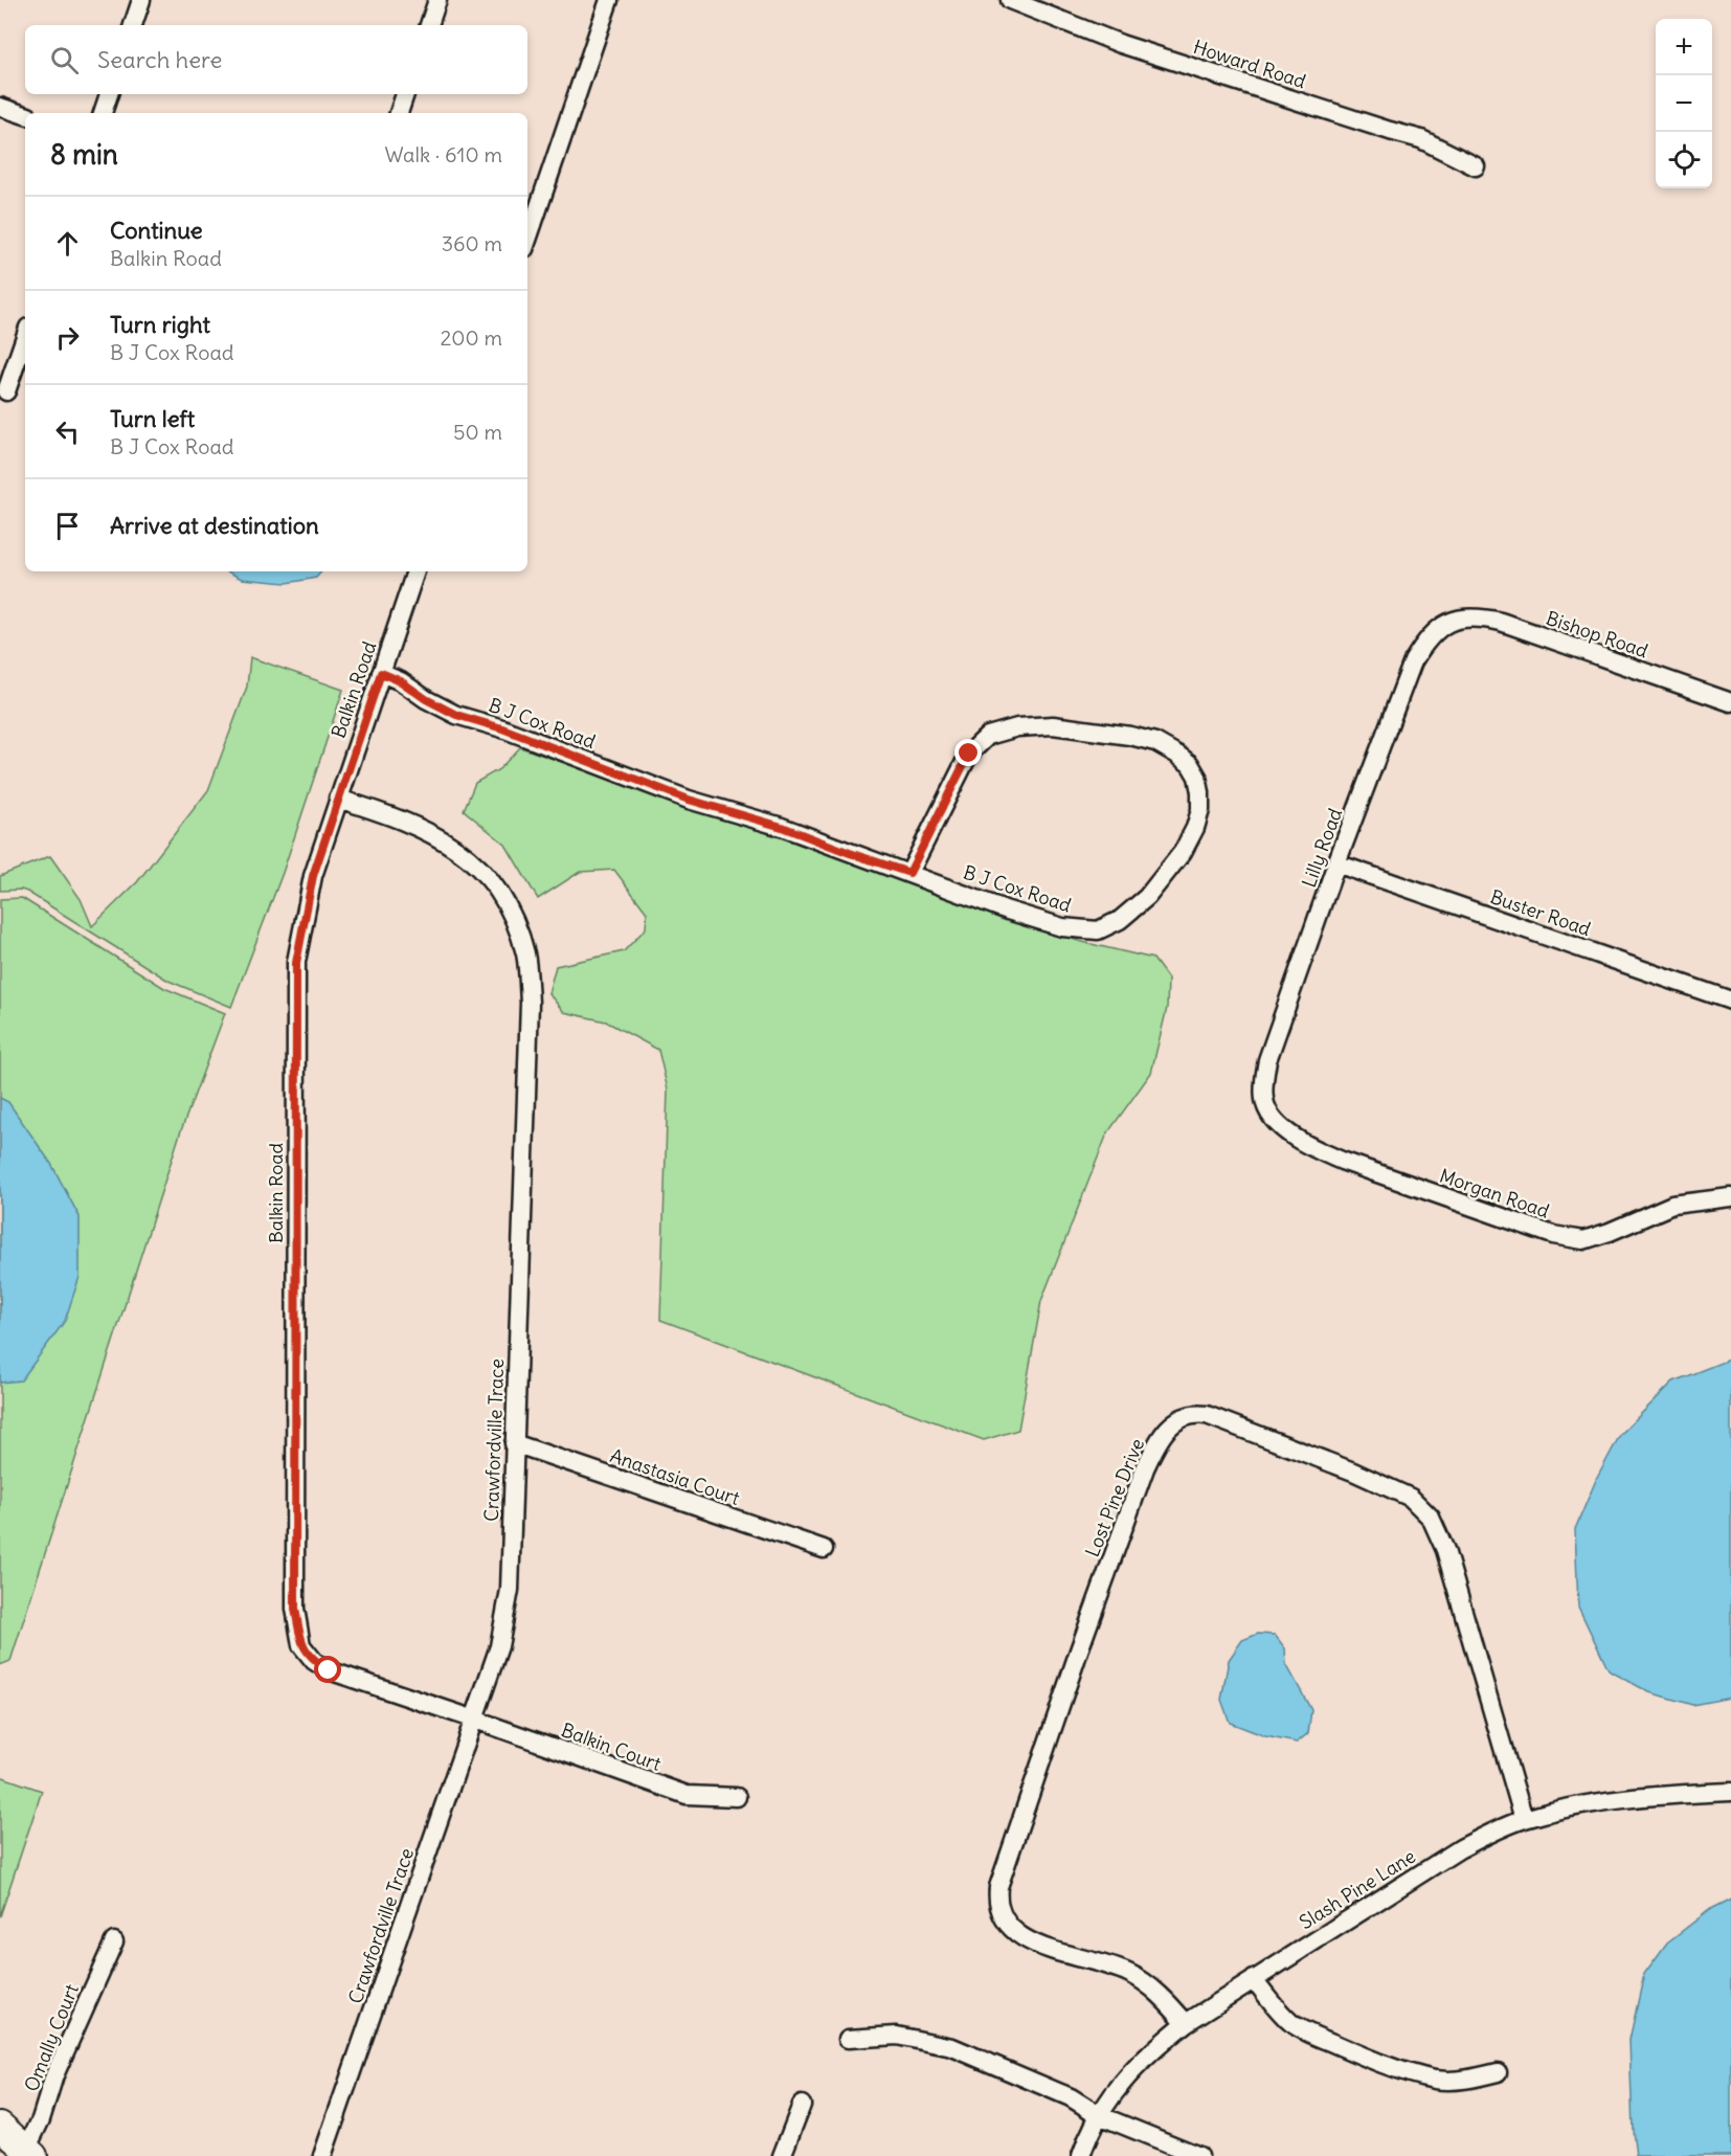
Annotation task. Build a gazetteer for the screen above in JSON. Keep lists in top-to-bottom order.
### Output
{
  "streets": {
    "street": [
      "Howard Road",
      "Bishop Road",
      "Balkin Road",
      "B J Cox Road",
      "Lilly Road",
      "Buster Road",
      "Morgan Road",
      "Crawfordville Trace",
      "Anastasia Court",
      "Lost Pine Drive",
      "Balkin Court",
      "Slash Pine Lane",
      "Omally Court"
    ]
  },
  "crossings": [
    ["Bishop Road", "Lilly Road"],
    ["Balkin Road", "B J Cox Road"],
    ["Balkin Road", "Crawfordville Trace"],
    ["Balkin Road", "Balkin Court"],
    ["Lilly Road", "Buster Road"],
    ["Lilly Road", "Morgan Road"],
    ["Crawfordville Trace", "Anastasia Court"],
    ["Crawfordville Trace", "Balkin Court"],
    ["Lost Pine Drive", "Slash Pine Lane"]
  ],
  "page": {
    "map_buttons": ["+", "−"],
    "search": "Search here",
    "heading": ["8 min", "Walk · 610 m"],
    "list": [
      ["Continue", "Balkin Road", "360 m"],
      ["Turn right", "B J Cox Road", "200 m"],
      ["Turn left", "B J Cox Road", "50 m"],
      "Arrive at destination"
    ]
  }
}
